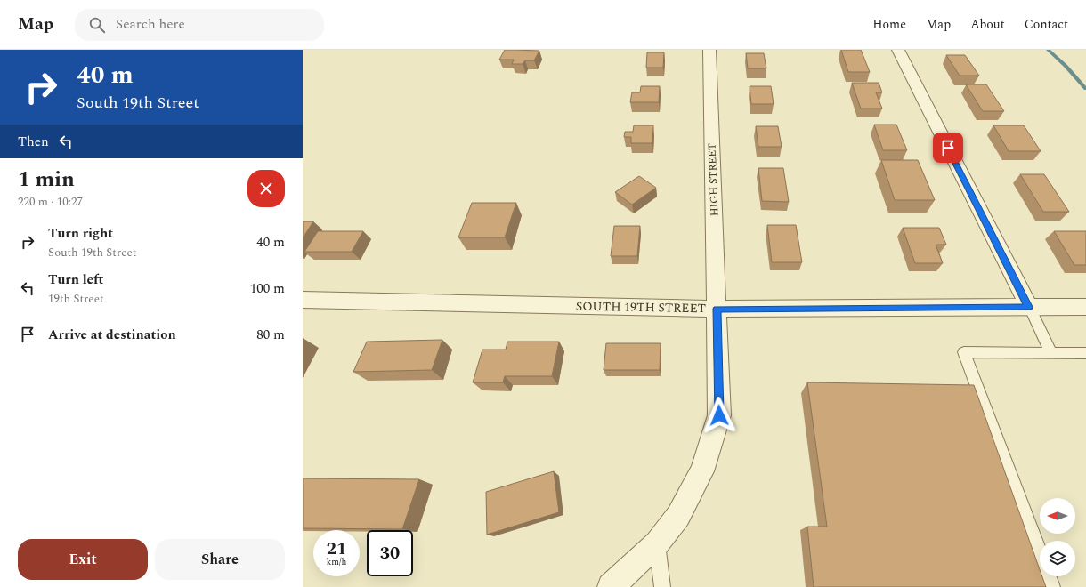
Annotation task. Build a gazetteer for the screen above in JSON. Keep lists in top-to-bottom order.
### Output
{
  "streets": {
    "street": ["HIGH STREET", "SOUTH 19TH STREET"]
  },
  "crossings": [
    ["HIGH STREET", "SOUTH 19TH STREET"]
  ],
  "north": "left",
  "page": {
    "header": "Map",
    "search": "Search here",
    "nav": [
      "Home",
      "Map",
      "About",
      "Contact"
    ],
    "turn": ["40 m", "South 19th Street"],
    "then": "Then",
    "heading": ["1 min", "220 m · 10:27"],
    "list": [
      {
        "name": "Turn right",
        "note": "South 19th Street",
        "value": "40 m"
      },
      {
        "name": "Turn left",
        "note": "19th Street",
        "value": "100 m"
      },
      {
        "name": "Arrive at destination",
        "value": "80 m"
      }
    ],
    "speed": "21 km/h",
    "limit": "30",
    "buttons": ["Exit", "Share"]
  }
}
